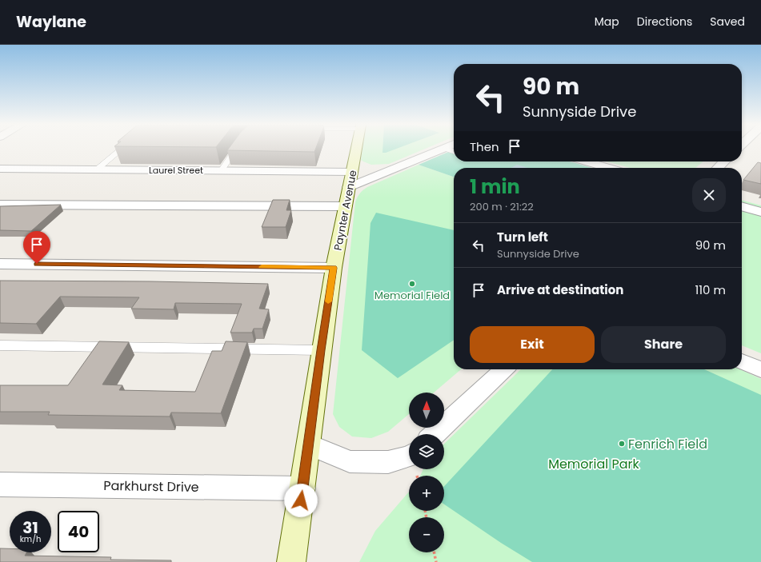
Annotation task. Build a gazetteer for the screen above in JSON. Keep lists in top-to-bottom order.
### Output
{
  "streets": {
    "street": ["Laurel Street", "Paynter Avenue", "Parkhurst Drive"]
  },
  "crossings": [
    ["Laurel Street", "Paynter Avenue"],
    ["Paynter Avenue", "Parkhurst Drive"]
  ],
  "parks": ["Memorial Park"],
  "places": ["Memorial Field", "Fenrich Field"],
  "north": "top",
  "page": {
    "header": "Waylane",
    "nav": ["Map", "Directions", "Saved"],
    "turn": ["90 m", "Sunnyside Drive"],
    "then": "Then",
    "heading": ["1 min", "200 m · 21:22"],
    "list": [
      {
        "name": "Turn left",
        "note": "Sunnyside Drive",
        "value": "90 m"
      },
      {
        "name": "Arrive at destination",
        "value": "110 m"
      }
    ],
    "buttons": ["Exit", "Share"],
    "map_buttons": ["+", "−"],
    "speed": "31 km/h",
    "limit": "40"
  }
}
